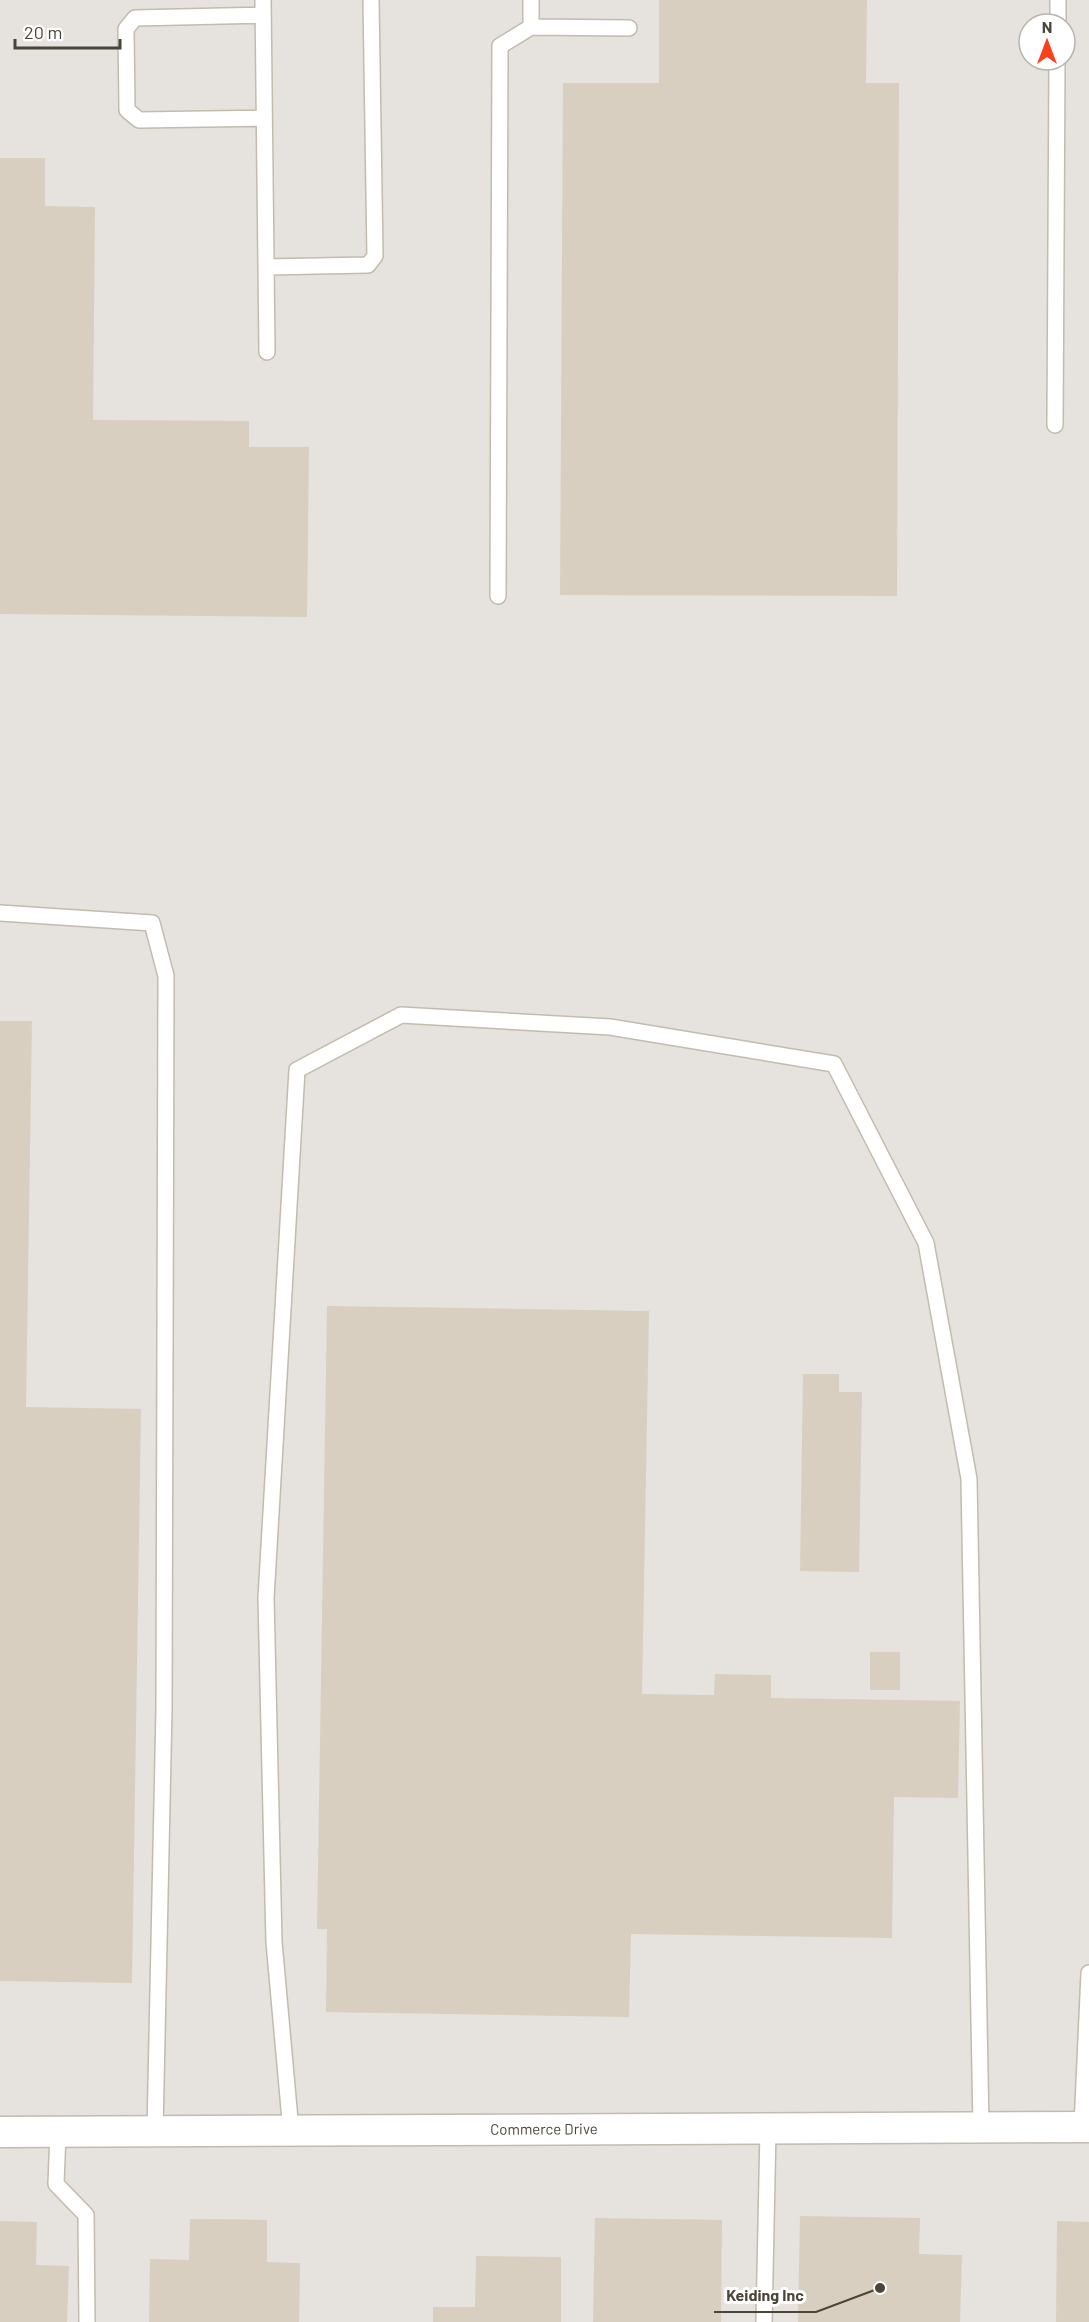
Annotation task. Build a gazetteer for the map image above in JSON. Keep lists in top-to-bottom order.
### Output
{
  "streets": {
    "street": ["Commerce Drive"]
  },
  "places": ["Keiding Inc"],
  "scale_bar": "20 m",
  "north": "top"
}
